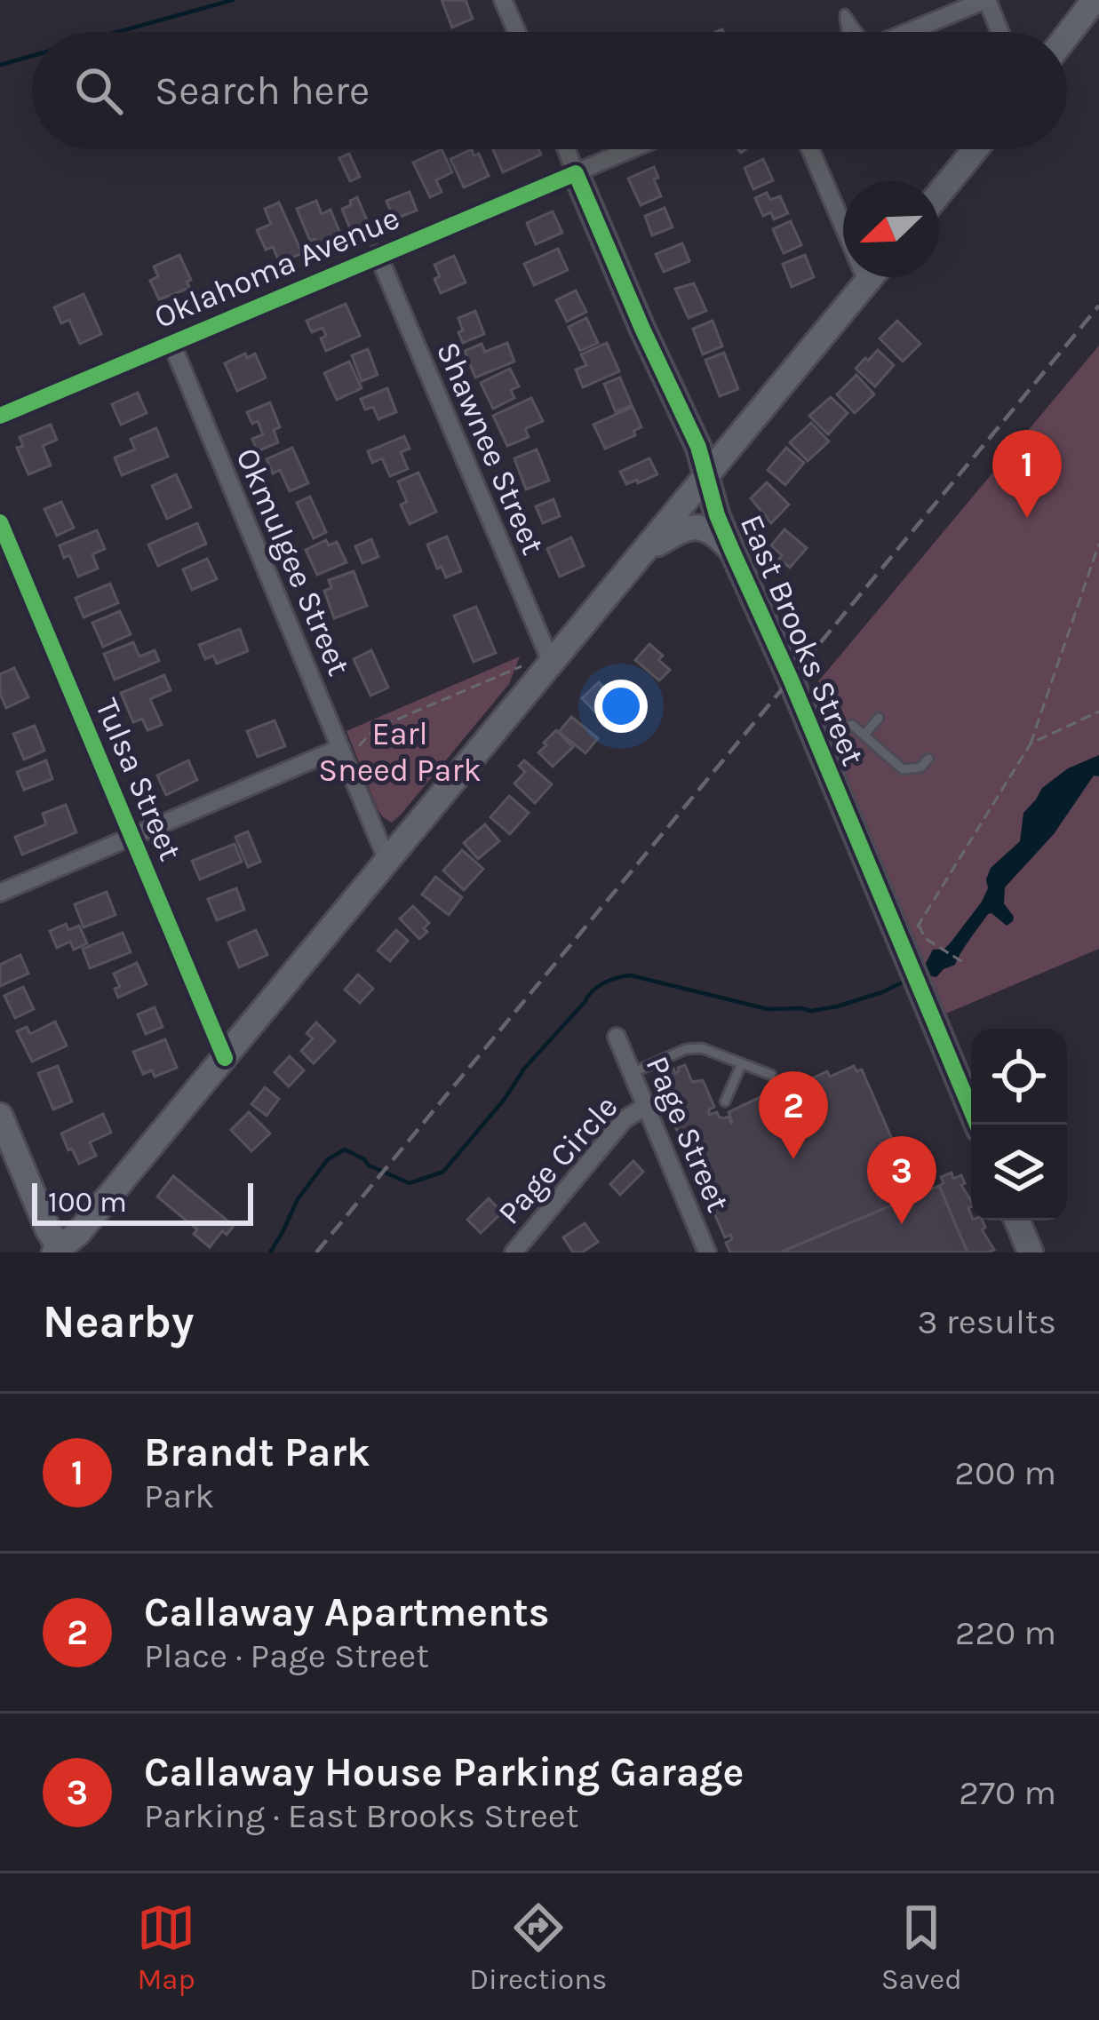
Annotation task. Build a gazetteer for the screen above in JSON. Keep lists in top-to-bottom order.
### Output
{
  "streets": {
    "main road": ["East Brooks Street"],
    "street": [
      "Oklahoma Avenue",
      "Shawnee Street",
      "Okmulgee Street",
      "Tulsa Street",
      "Page Street",
      "Page Circle"
    ]
  },
  "crossings": [
    ["Oklahoma Avenue", "Shawnee Street"],
    ["Oklahoma Avenue", "Okmulgee Street"],
    ["Oklahoma Avenue", "East Brooks Street"],
    ["Page Street", "Page Circle"]
  ],
  "parks": ["Earl Sneed Park"],
  "scale_bar": "100 m",
  "north": "bottom left",
  "page": {
    "search": "Search here",
    "pins": ["1", "2", "3"],
    "scale": "100 m",
    "heading": ["Nearby", "3 results"],
    "list": [
      {
        "mark": "1",
        "name": "Brandt Park",
        "note": "Park",
        "value": "200 m"
      },
      {
        "mark": "2",
        "name": "Callaway Apartments",
        "note": "Place · Page Street",
        "value": "220 m"
      },
      {
        "mark": "3",
        "name": "Callaway House Parking Garage",
        "note": "Parking · East Brooks Street",
        "value": "270 m"
      }
    ],
    "nav": ["Map", "Directions", "Saved"]
  }
}
